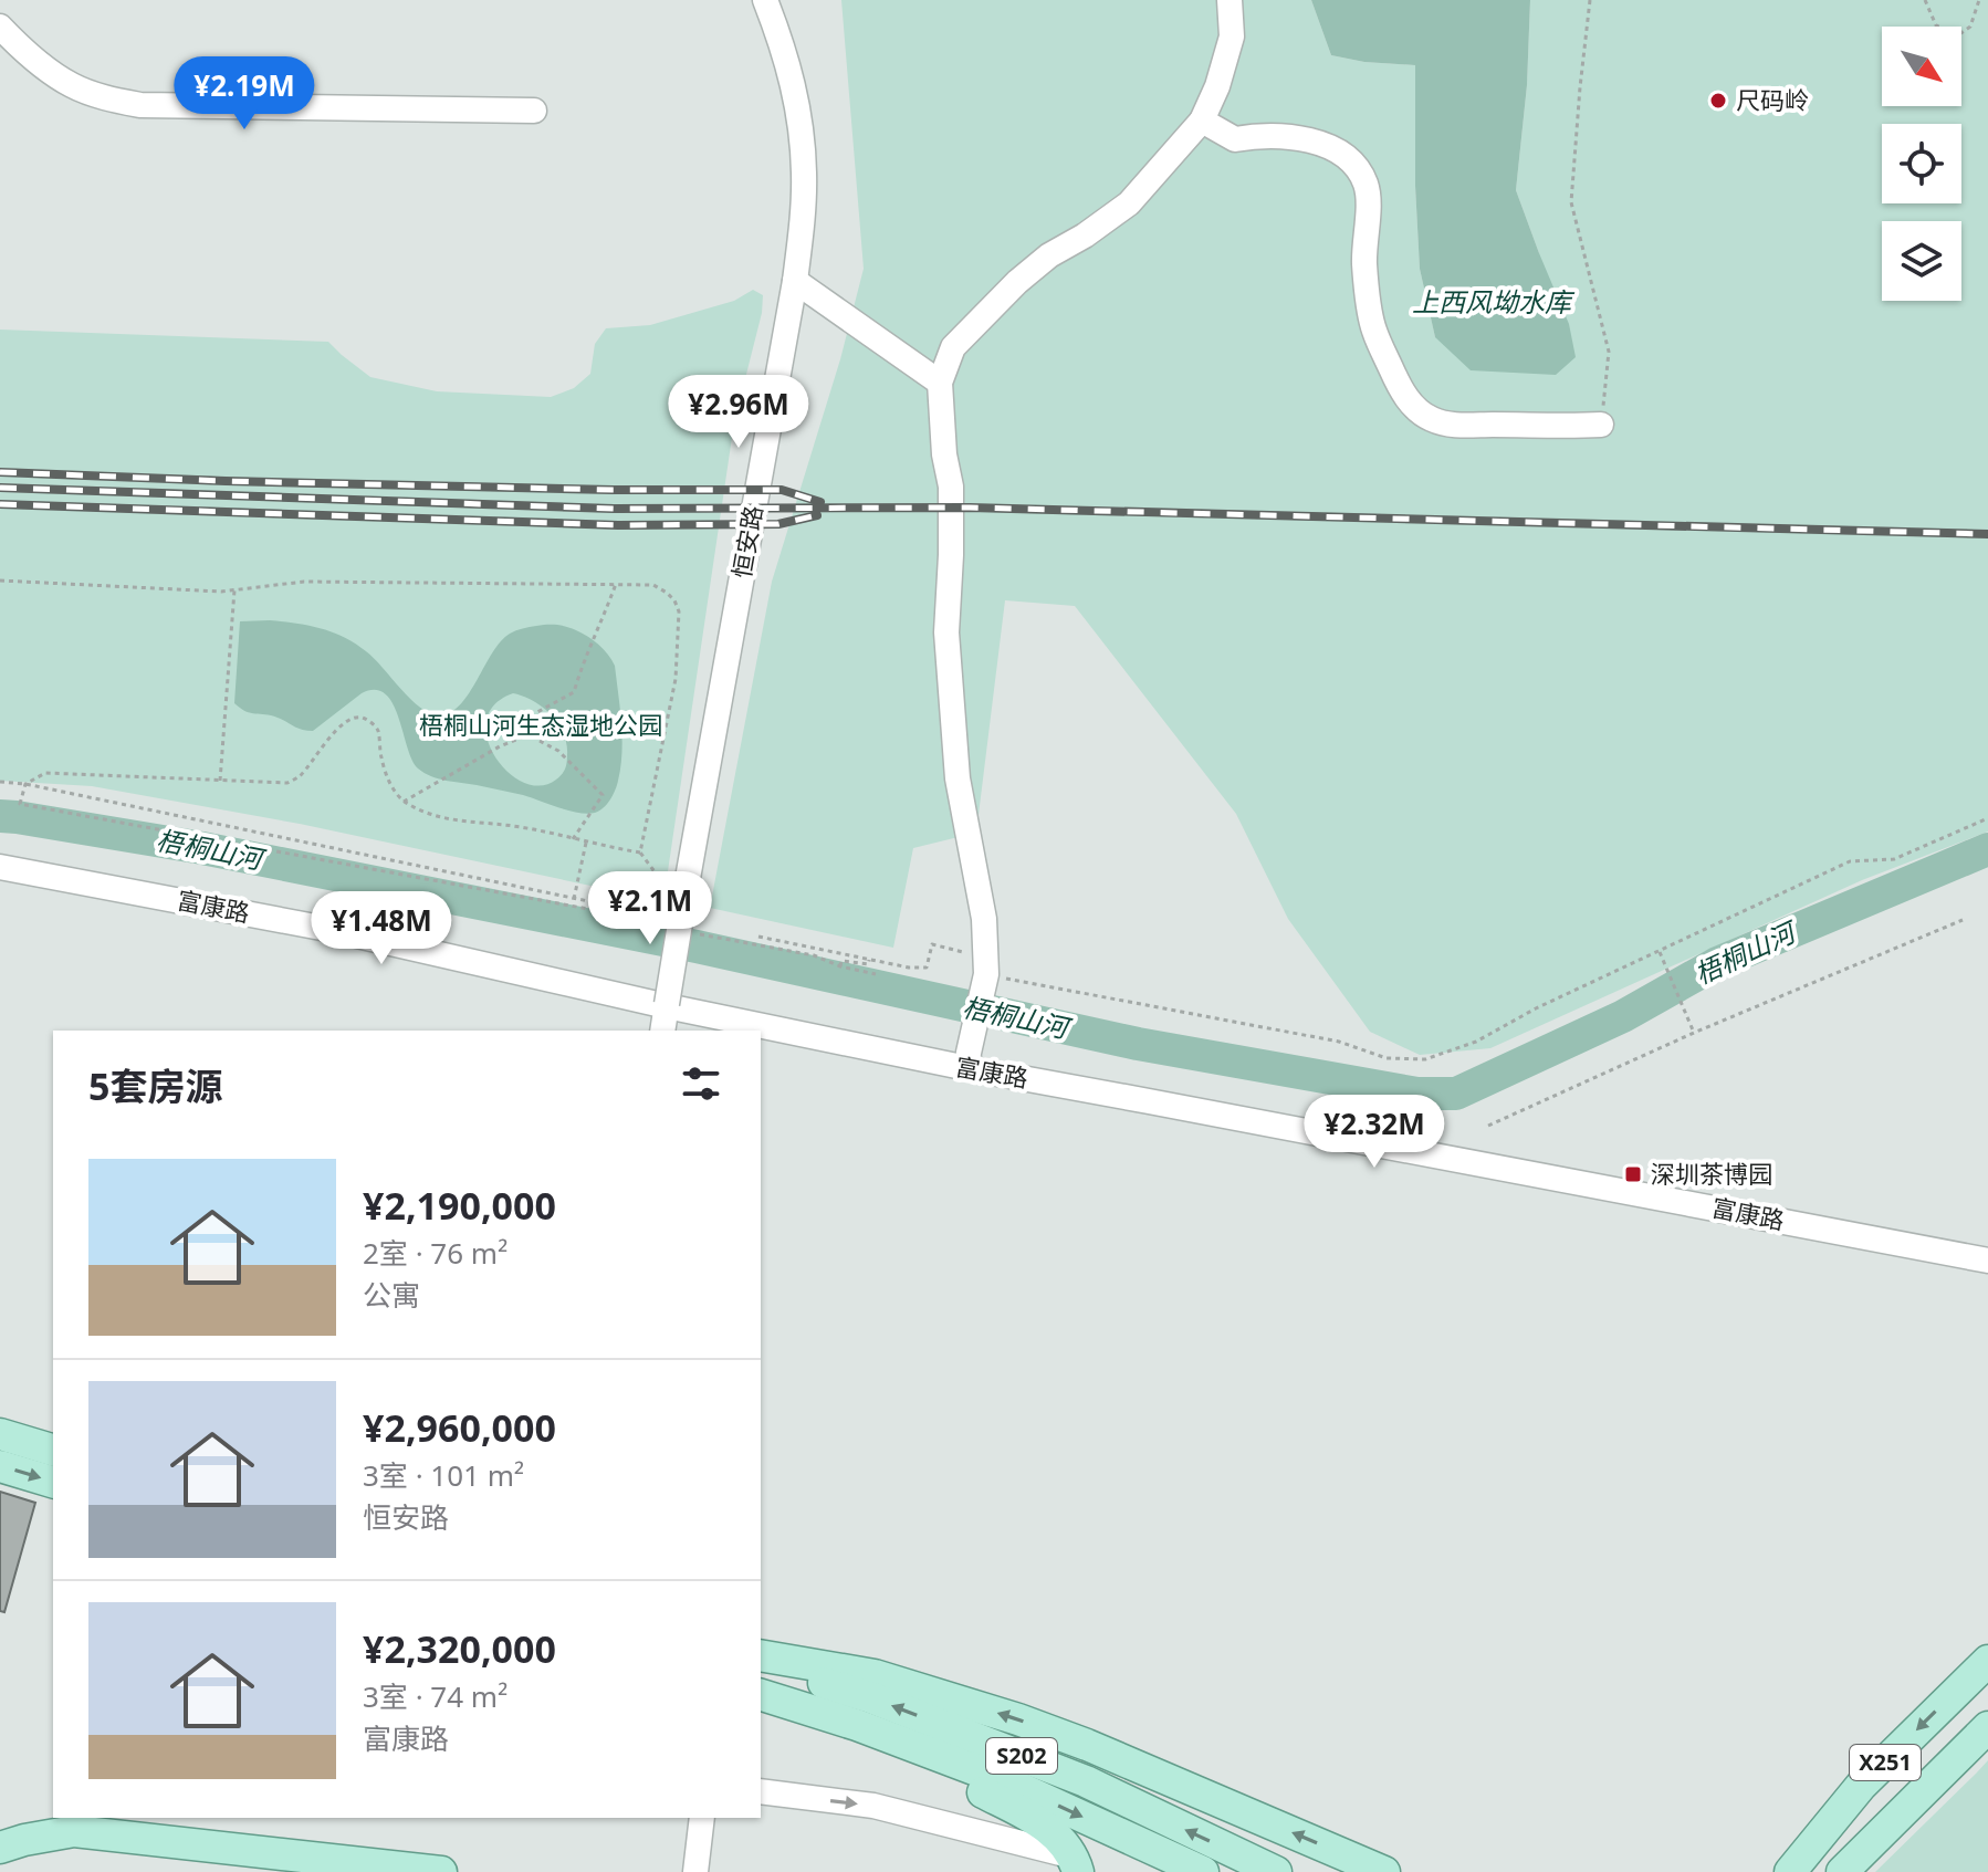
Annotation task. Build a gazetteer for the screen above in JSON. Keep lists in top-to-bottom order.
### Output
{
  "streets": {
    "main road": ["S202", "X251"],
    "street": ["恒安路", "富康路"]
  },
  "crossings": [
    ["恒安路", "富康路"]
  ],
  "water": ["上西风坳水库", "梧桐山河"],
  "parks": ["梧桐山河生态湿地公园"],
  "places": {
    "other": ["尺码岭"],
    "transit": ["深圳茶博园"]
  },
  "north": "bottom right",
  "page": {
    "price": [
      "¥2.19M",
      "¥2.96M",
      "¥2.1M",
      "¥1.48M",
      "¥2.32M"
    ],
    "heading": "5套房源",
    "list": [
      {
        "name": "¥2,190,000",
        "note": "2室 · 76 m² · 公寓"
      },
      {
        "name": "¥2,960,000",
        "note": "3室 · 101 m² · 恒安路"
      },
      {
        "name": "¥2,320,000",
        "note": "3室 · 74 m² · 富康路"
      }
    ]
  }
}
